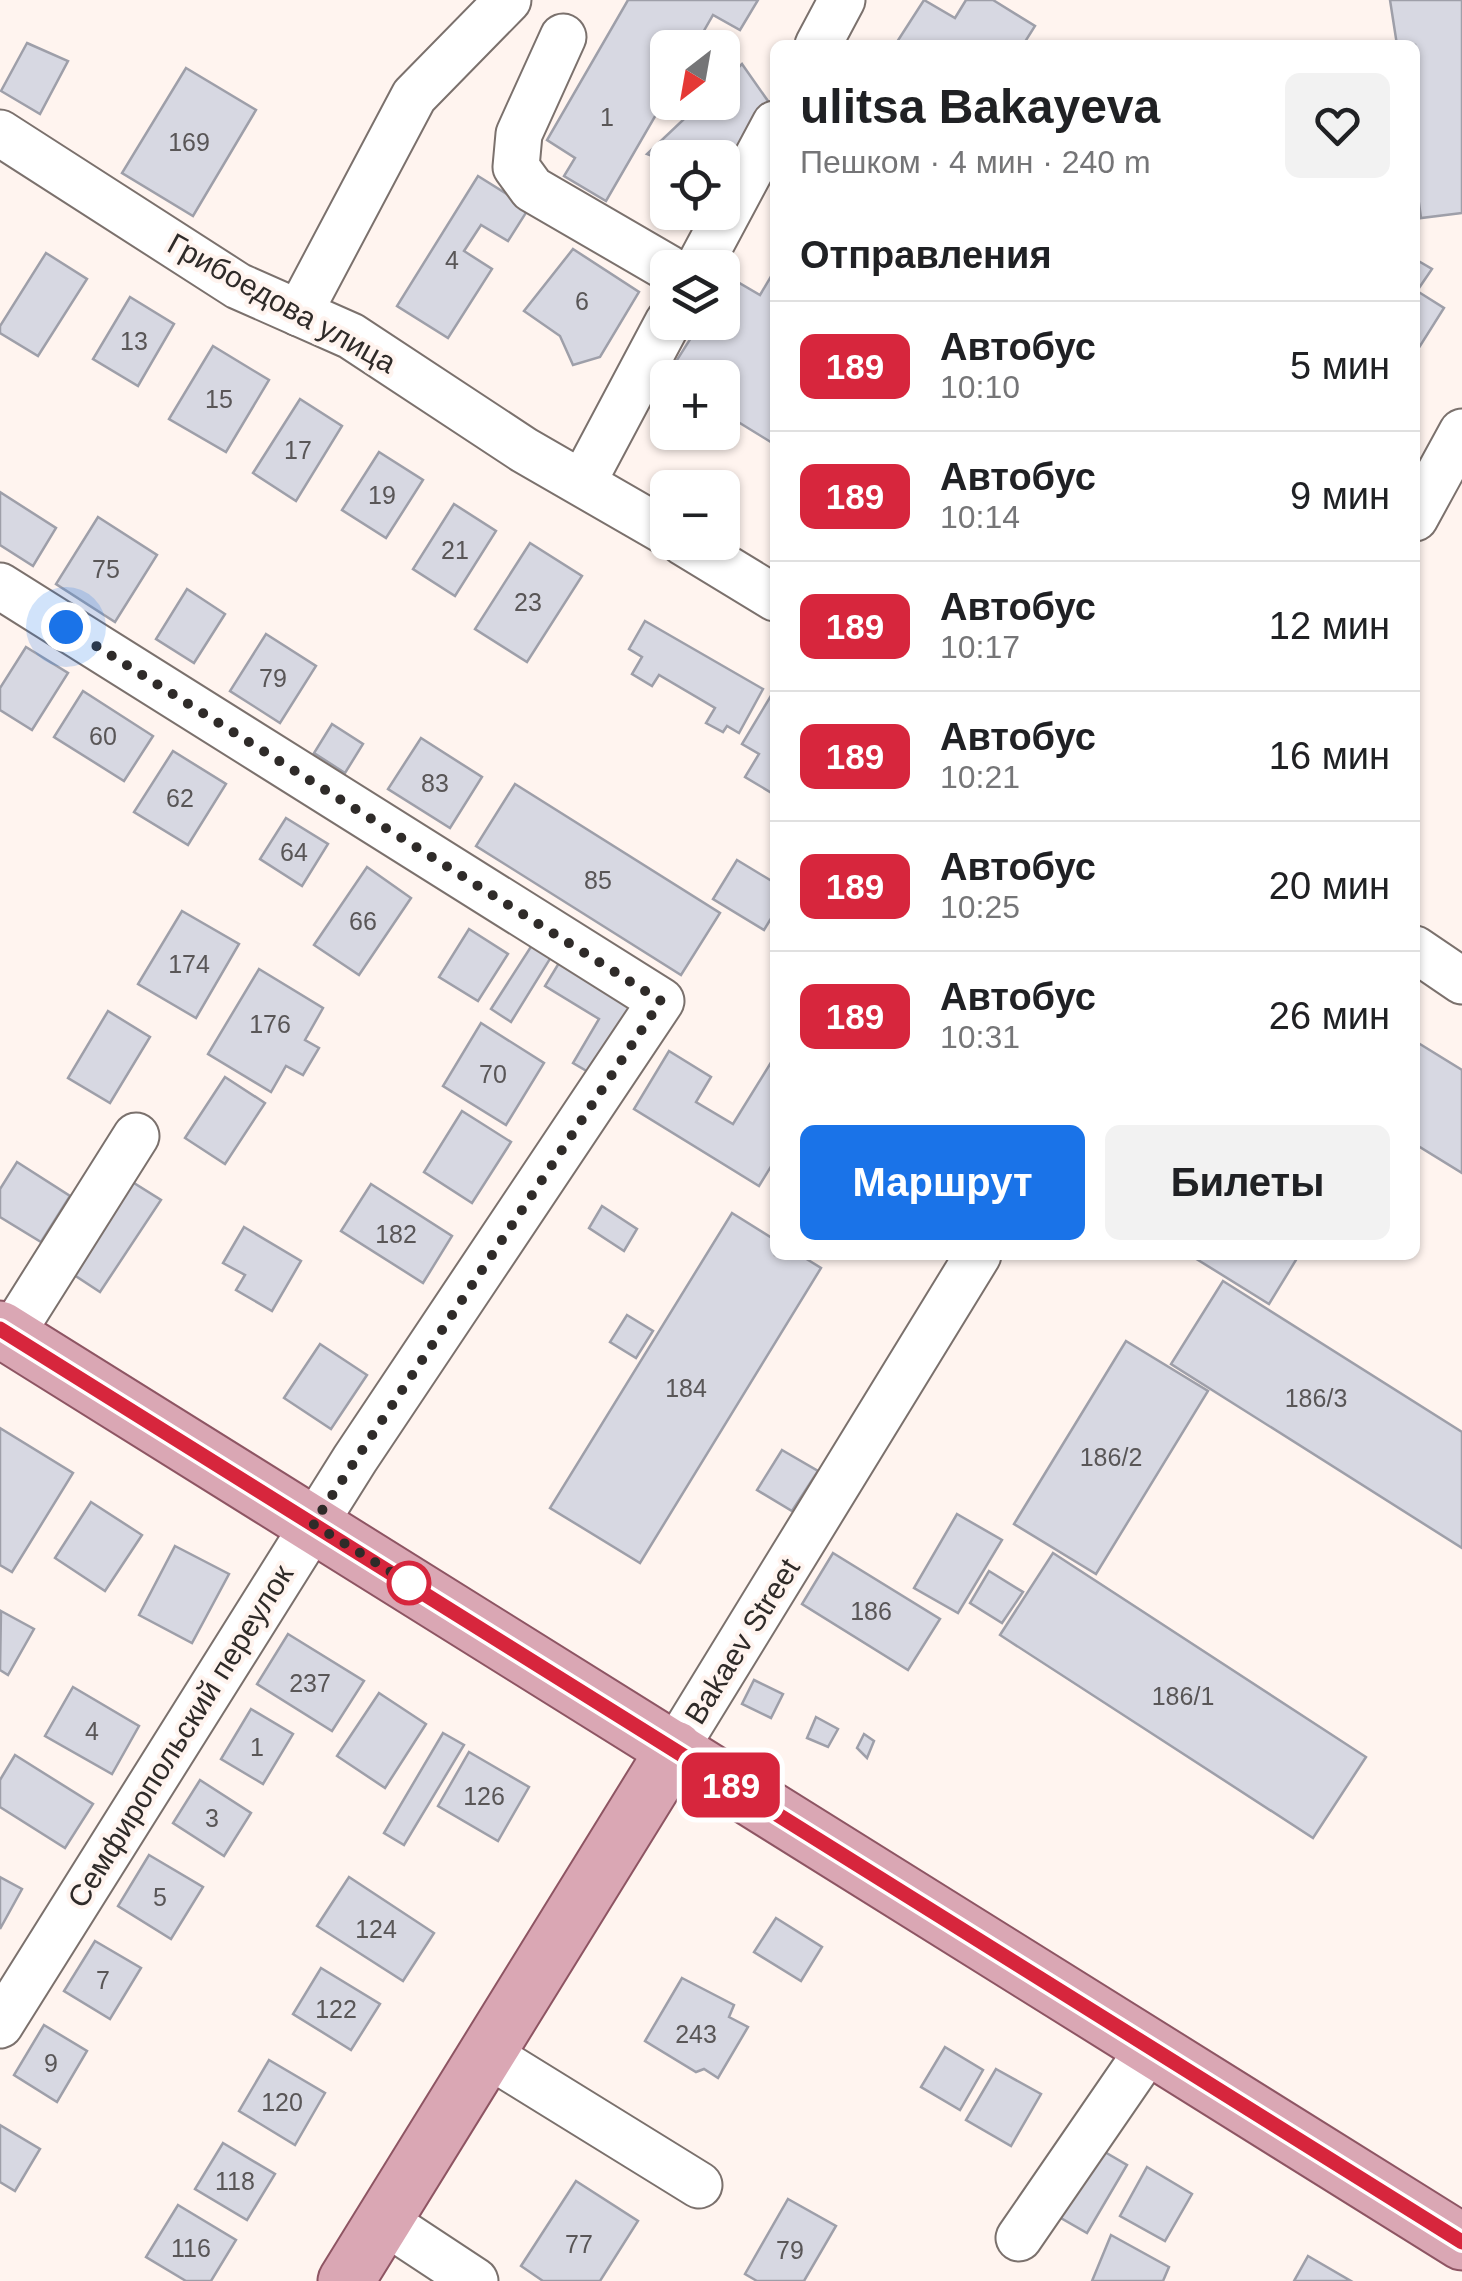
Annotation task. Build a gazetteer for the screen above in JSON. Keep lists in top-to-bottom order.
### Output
{
  "streets": {
    "main road": ["Bakaev Street"],
    "street": ["Грибоедова улица", "Семфиропольский переулок"]
  },
  "lines": ["bus line 189"],
  "house_numbers": [
    "1",
    "169",
    "4",
    "6",
    "13",
    "15",
    "17",
    "19",
    "21",
    "75",
    "23",
    "79",
    "60",
    "83",
    "62",
    "64",
    "85",
    "66",
    "174",
    "176",
    "70",
    "182",
    "184",
    "186/3",
    "186/2",
    "186",
    "237",
    "186/1",
    "4",
    "1",
    "126",
    "3",
    "5",
    "124",
    "7",
    "122",
    "243",
    "9",
    "120",
    "118",
    "77",
    "116",
    "79"
  ],
  "north": "bottom left",
  "page": {
    "on_map": "189",
    "map_buttons": ["+", "−"],
    "heading": [
      ["ulitsa Bakayeva", "Пешком · 4 мин · 240 m"],
      "Отправления"
    ],
    "list": [
      {
        "mark": "189",
        "name": "Автобус",
        "note": "10:10",
        "value": "5 мин"
      },
      {
        "mark": "189",
        "name": "Автобус",
        "note": "10:14",
        "value": "9 мин"
      },
      {
        "mark": "189",
        "name": "Автобус",
        "note": "10:17",
        "value": "12 мин"
      },
      {
        "mark": "189",
        "name": "Автобус",
        "note": "10:21",
        "value": "16 мин"
      },
      {
        "mark": "189",
        "name": "Автобус",
        "note": "10:25",
        "value": "20 мин"
      },
      {
        "mark": "189",
        "name": "Автобус",
        "note": "10:31",
        "value": "26 мин"
      }
    ],
    "buttons": ["Маршрут", "Билеты"]
  }
}
